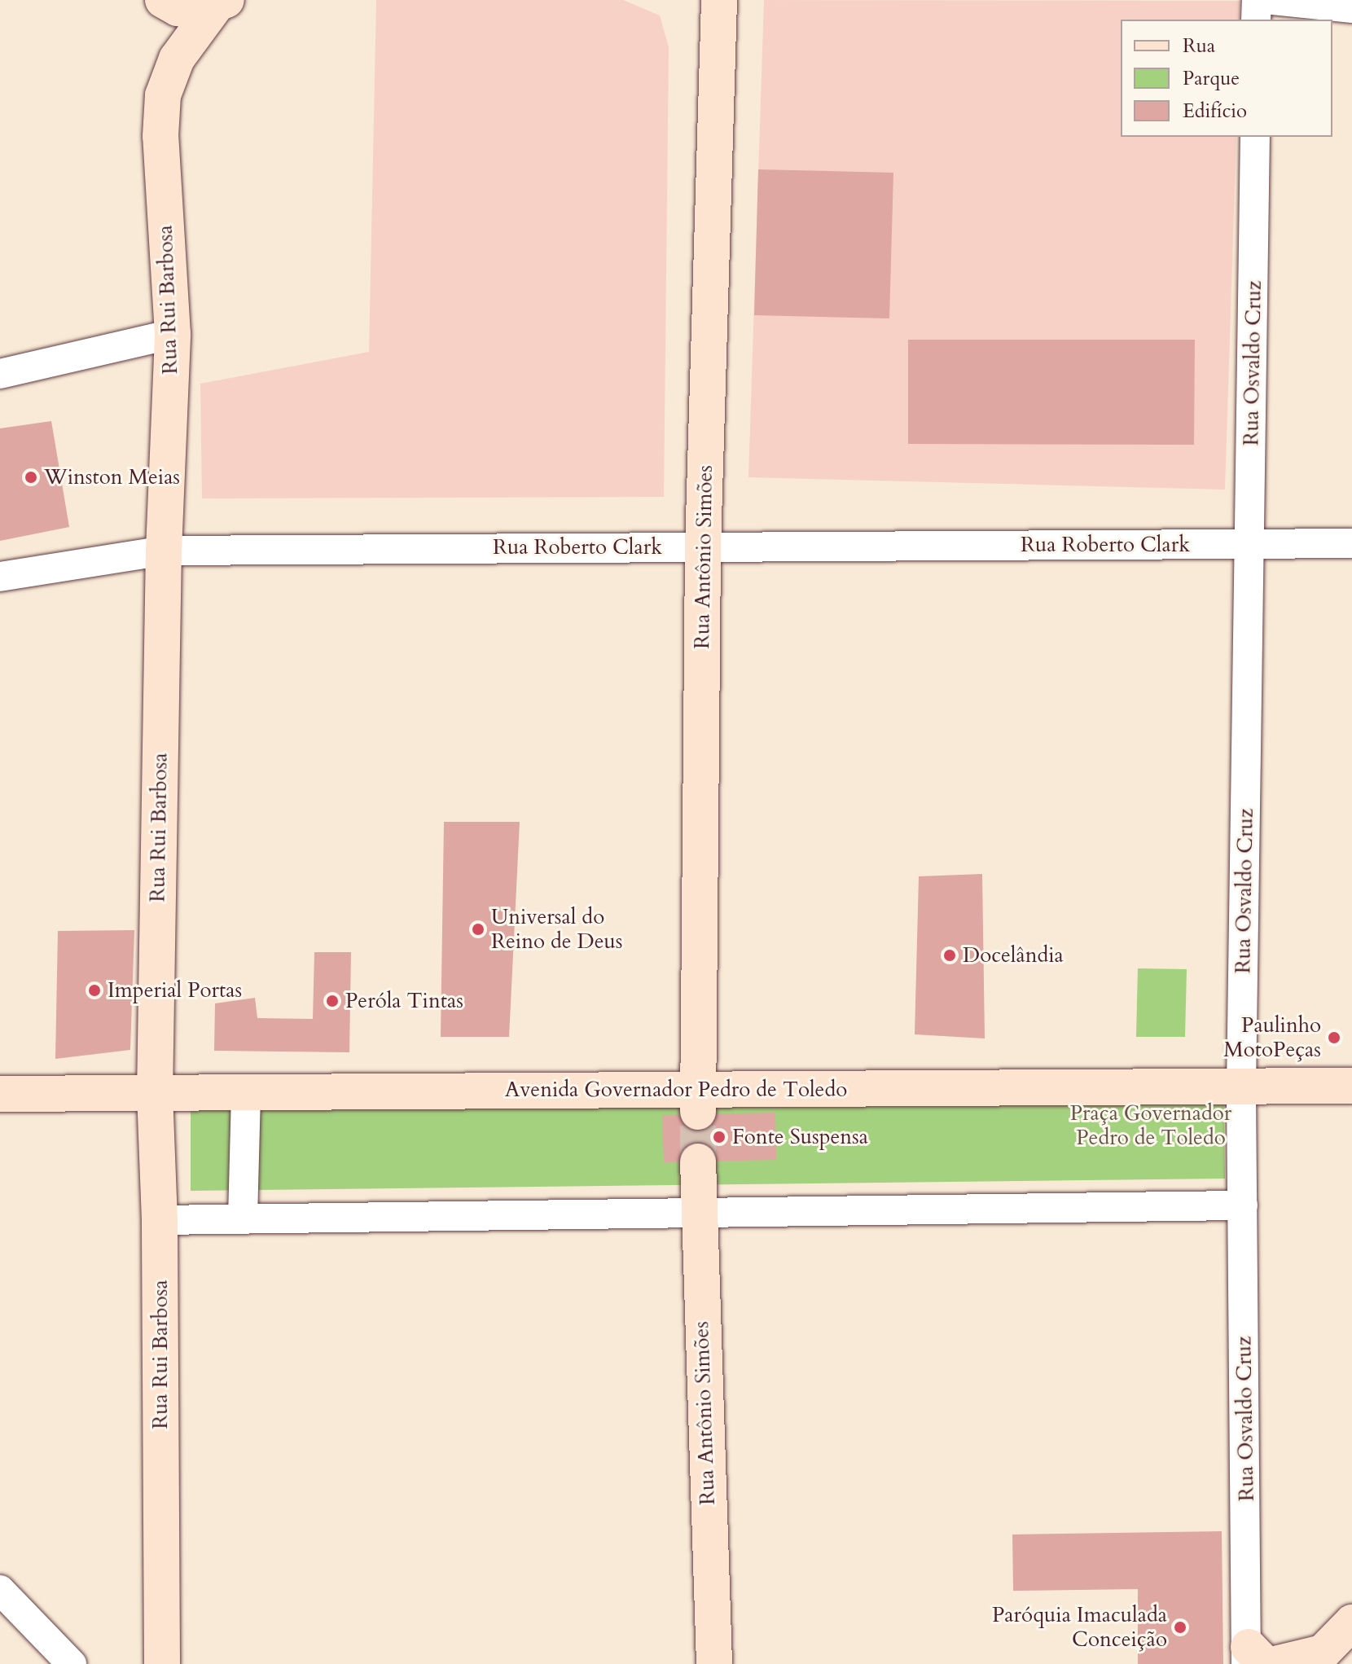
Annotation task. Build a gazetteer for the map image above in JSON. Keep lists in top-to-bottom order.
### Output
{
  "streets": {
    "street": [
      "Rua Rui Barbosa",
      "Rua Osvaldo Cruz",
      "Rua Roberto Clark",
      "Rua Antônio Simões",
      "Avenida Governador Pedro de Toledo"
    ]
  },
  "crossings": [
    ["Rua Rui Barbosa", "Rua Roberto Clark"],
    ["Rua Rui Barbosa", "Avenida Governador Pedro de Toledo"],
    ["Rua Osvaldo Cruz", "Rua Roberto Clark"],
    ["Rua Osvaldo Cruz", "Avenida Governador Pedro de Toledo"],
    ["Rua Roberto Clark", "Rua Antônio Simões"],
    ["Rua Antônio Simões", "Avenida Governador Pedro de Toledo"]
  ],
  "parks": ["Praça Governador Pedro de Toledo"],
  "places": [
    "Winston Meias",
    "Universal do Reino de Deus",
    "Docelândia",
    "Imperial Portas",
    "Peróla Tintas",
    "Paulinho MotoPeças",
    "Fonte Suspensa",
    "Paróquia Imaculada Conceição"
  ],
  "legend": ["Rua", "Parque", "Edifício"]
}
